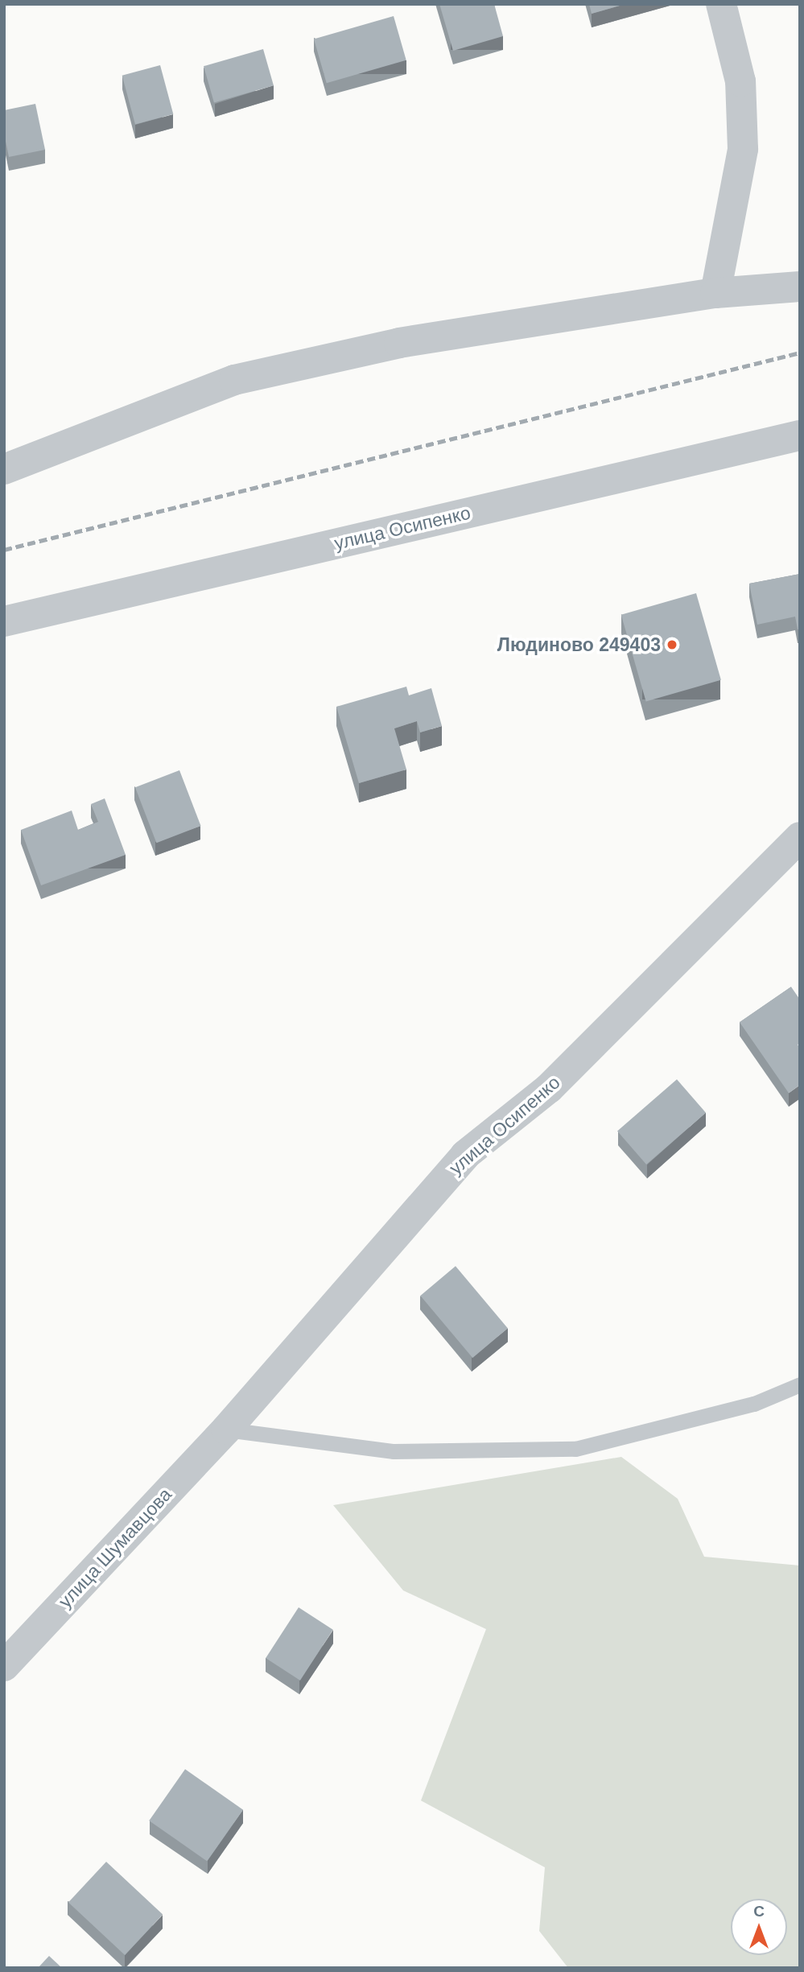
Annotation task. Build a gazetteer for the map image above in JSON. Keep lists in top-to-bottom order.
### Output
{
  "streets": {
    "street": ["улица Осипенко", "улица Шумавцова"]
  },
  "crossings": [
    ["улица Осипенко", "улица Шумавцова"]
  ],
  "places": ["Людиново 249403"],
  "north": "top"
}
